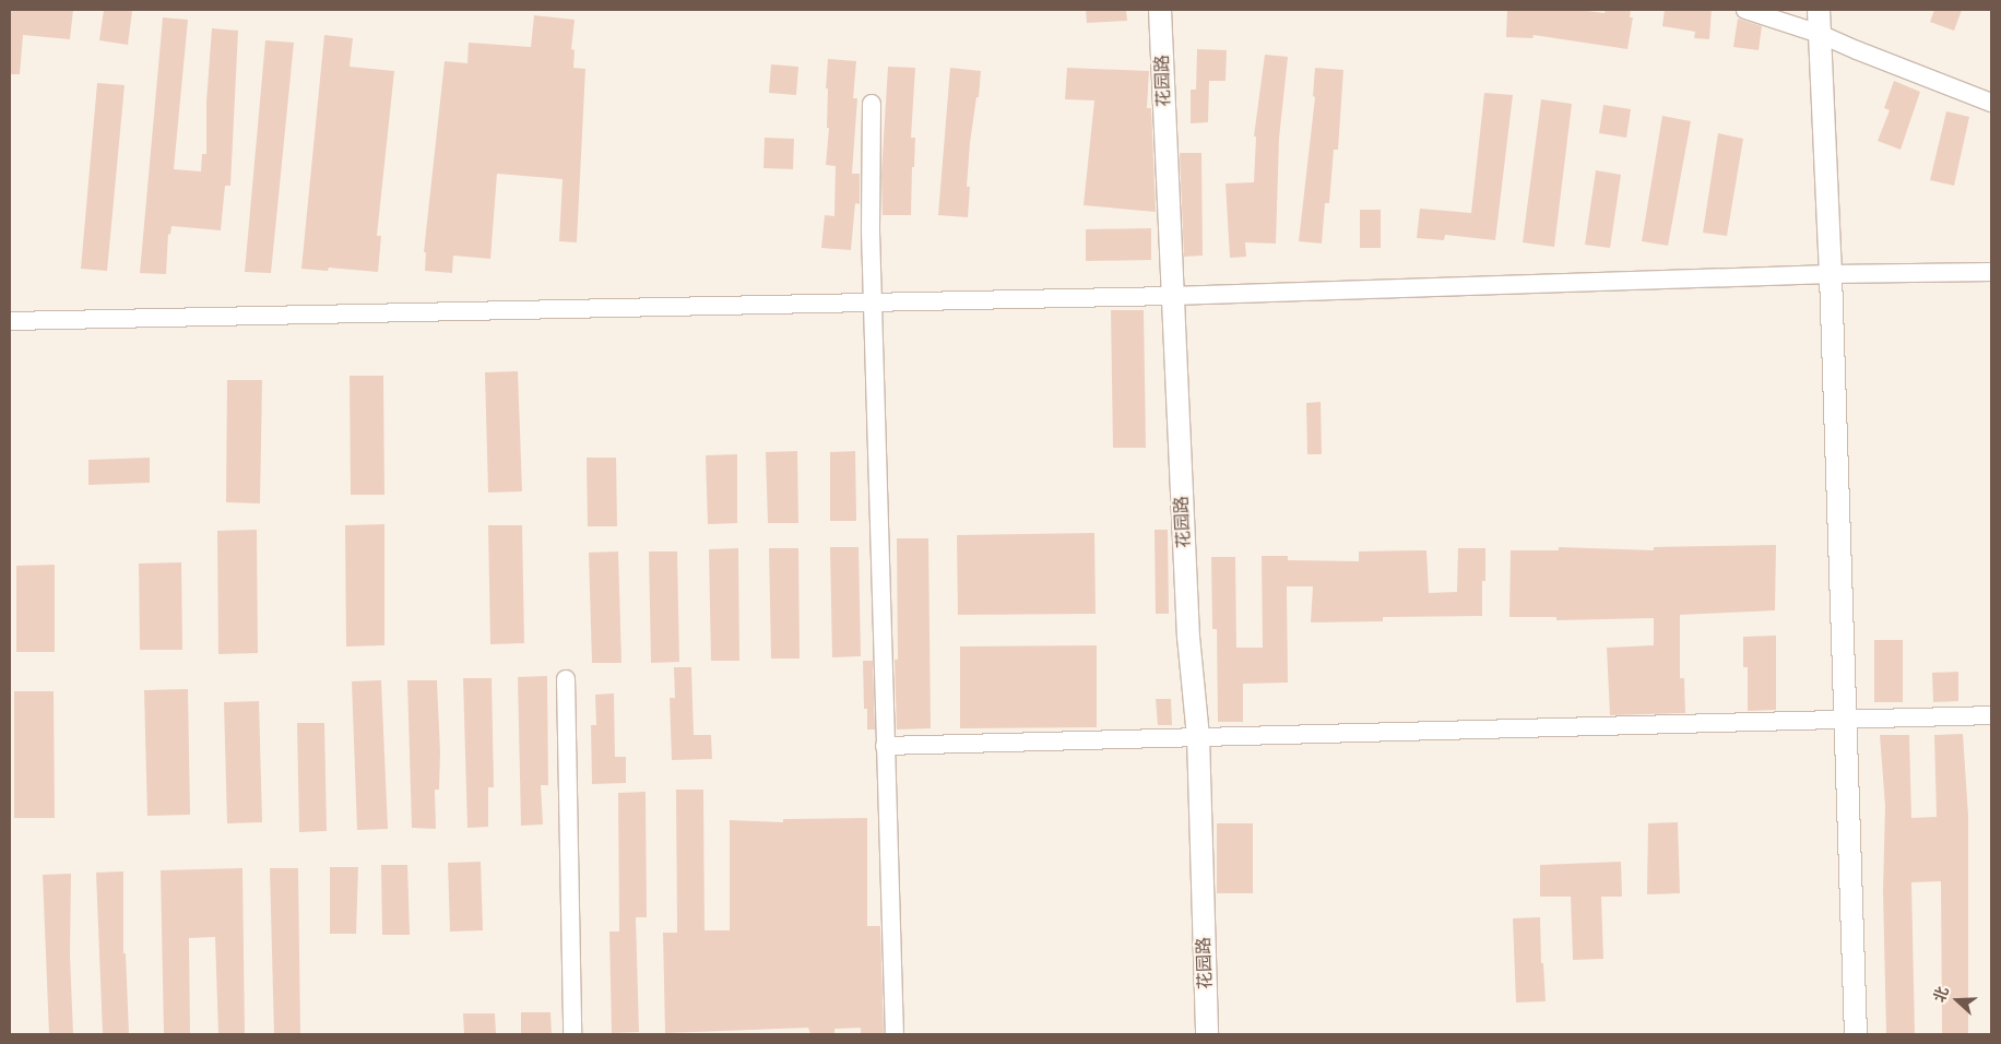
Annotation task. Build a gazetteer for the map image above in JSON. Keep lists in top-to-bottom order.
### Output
{
  "streets": {
    "street": ["花园路"]
  },
  "north": "left"
}
